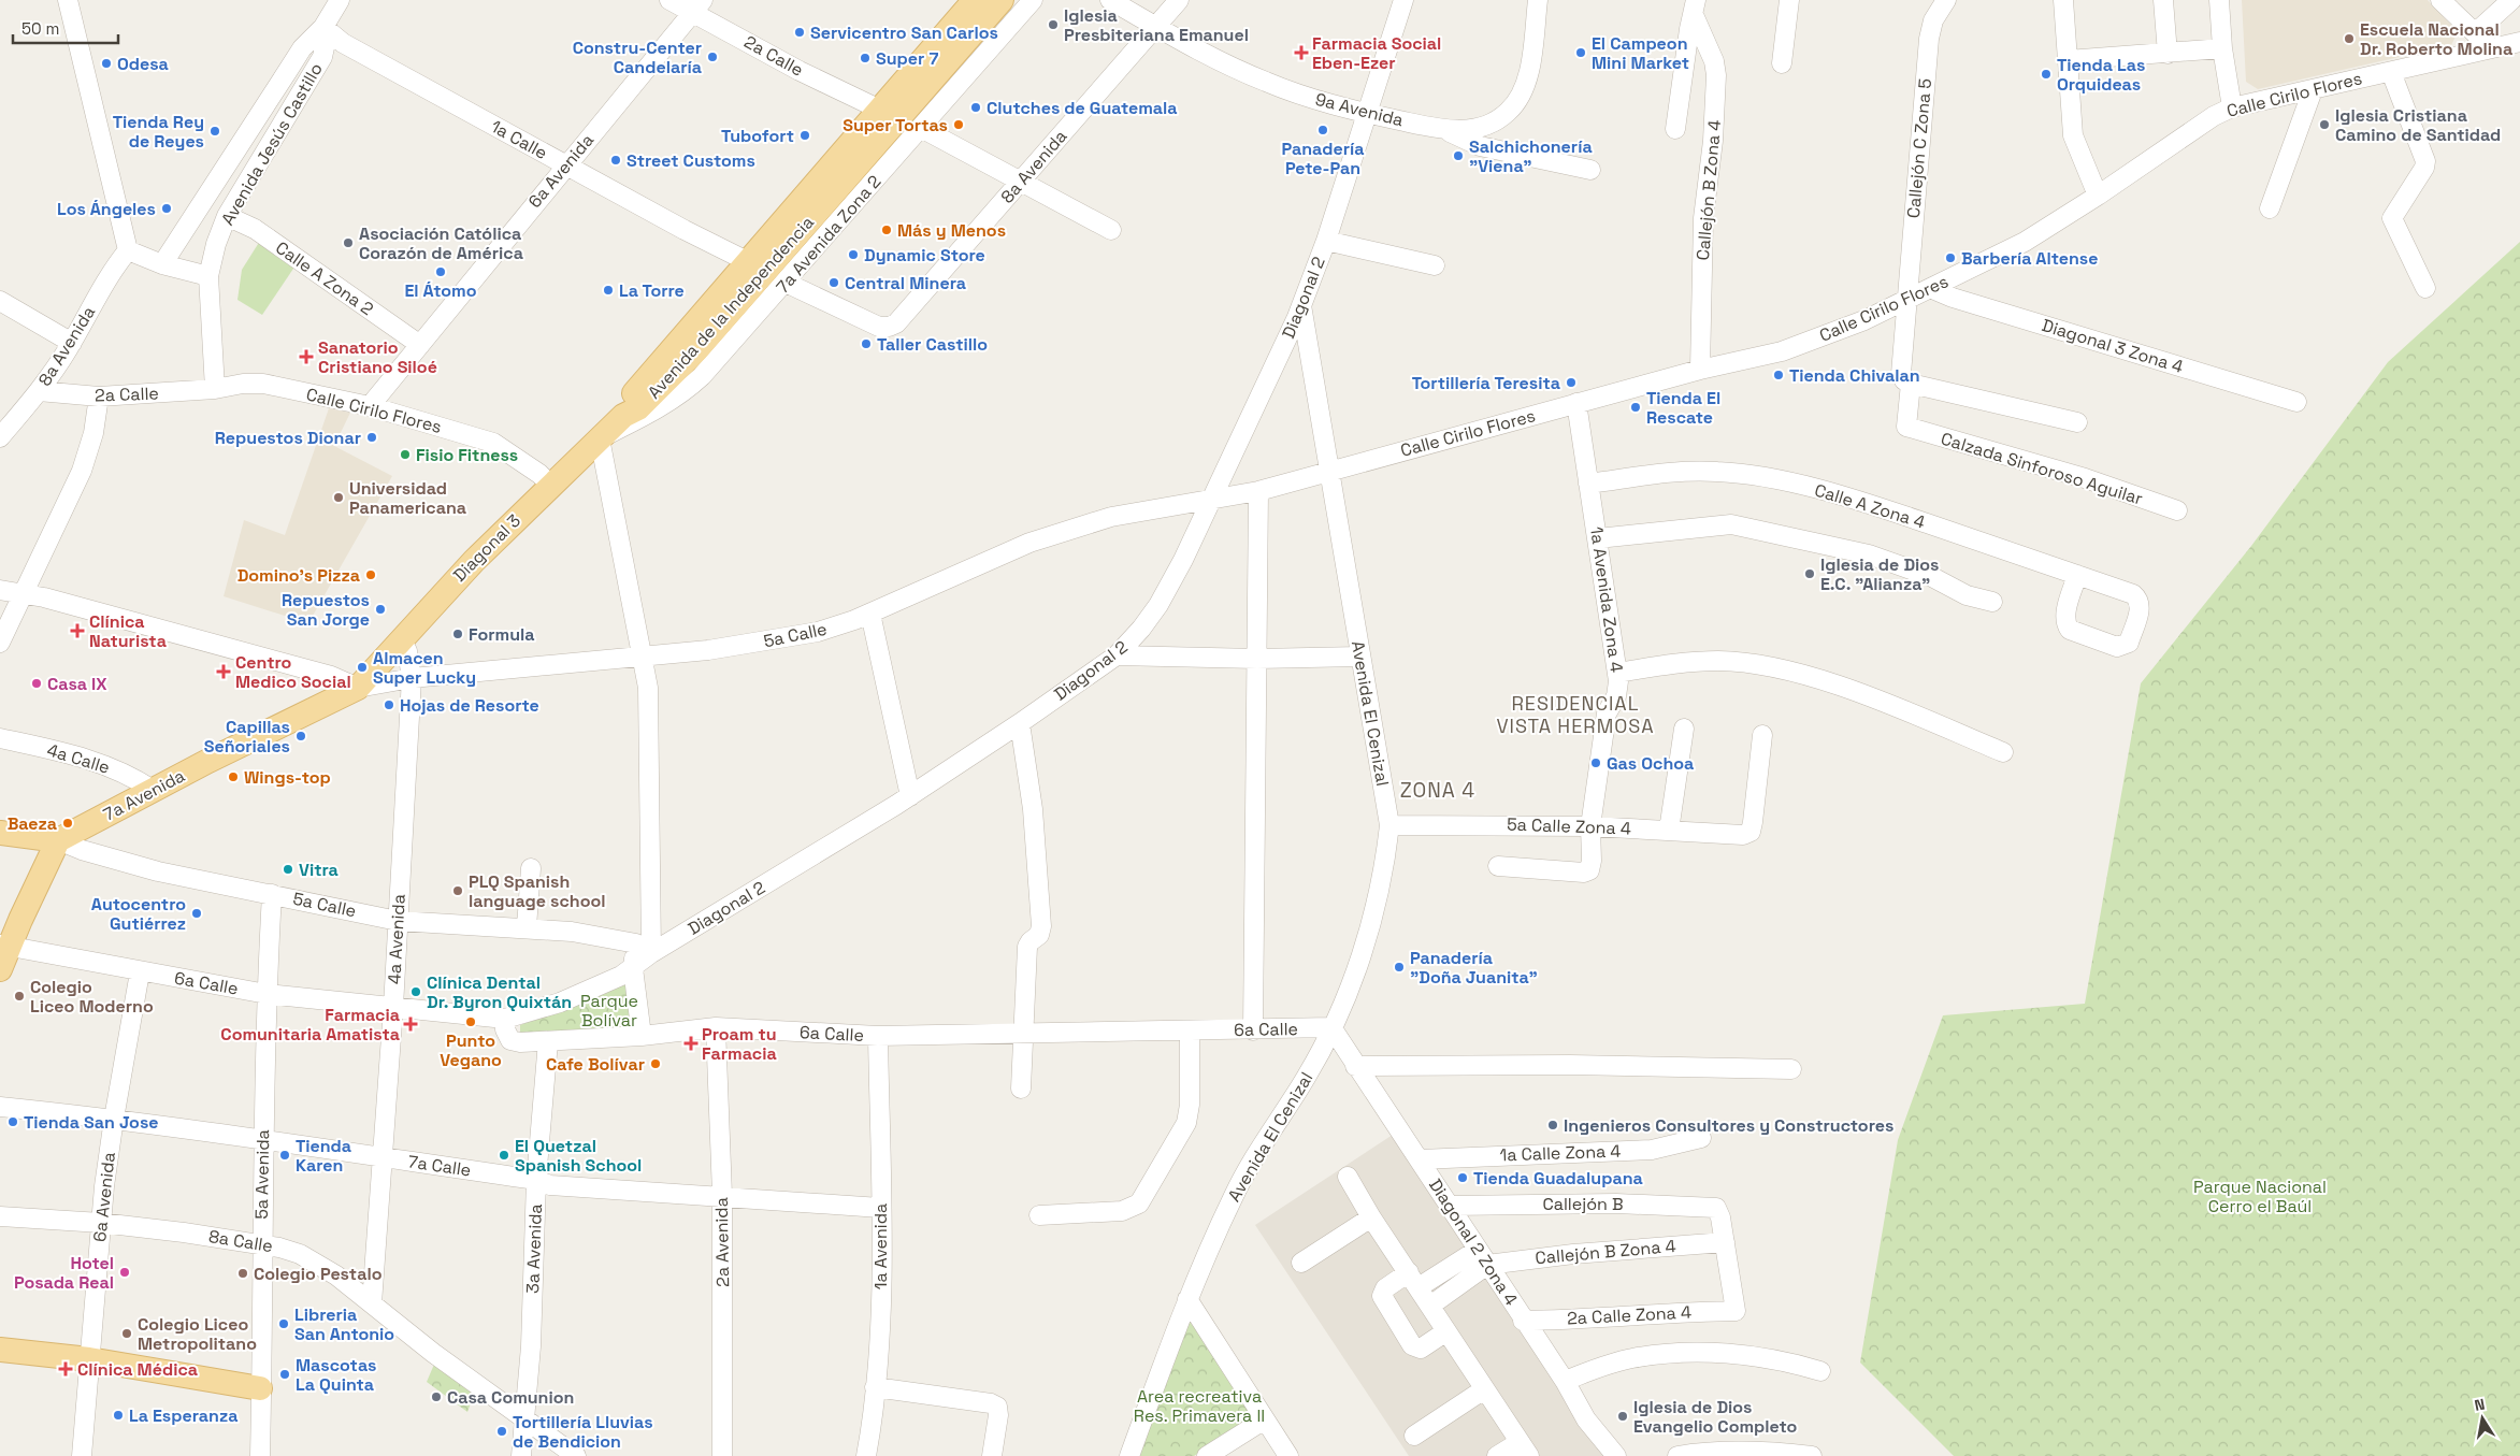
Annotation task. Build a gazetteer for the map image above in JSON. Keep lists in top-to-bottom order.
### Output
{
  "streets": {
    "main road": [
      "Avenida de la Independencia",
      "Diagonal 3",
      "5a Calle",
      "7a Avenida"
    ],
    "street": [
      "2a Calle",
      "Calle Cirilo Flores",
      "9a Avenida",
      "1a Calle",
      "Avenida Jesús Castillo",
      "Callejón C Zona 5",
      "8a Avenida",
      "6a Avenida",
      "Callejón B Zona 4",
      "7a Avenida Zona 2",
      "Calle A Zona 2",
      "Diagonal 2",
      "Diagonal 3 Zona 4",
      "Calzada Sinforoso Aguilar",
      "Calle A Zona 4",
      "1a Avenida Zona 4",
      "Avenida El Cenizal",
      "4a Calle",
      "5a Calle Zona 4",
      "4a Avenida",
      "6a Calle",
      "1a Calle Zona 4",
      "7a Calle",
      "5a Avenida",
      "Callejón B",
      "8a Calle",
      "2a Avenida",
      "Diagonal 2 Zona 4",
      "1a Avenida",
      "3a Avenida",
      "2a Calle Zona 4"
    ]
  },
  "crossings": [
    ["2a Calle", "Calle Cirilo Flores"],
    ["2a Calle", "Avenida Jesús Castillo"],
    ["2a Calle", "8a Avenida"],
    ["2a Calle", "6a Avenida"],
    ["2a Calle", "Avenida de la Independencia"],
    ["Calle Cirilo Flores", "Avenida Jesús Castillo"],
    ["Calle Cirilo Flores", "Callejón C Zona 5"],
    ["Calle Cirilo Flores", "6a Avenida"],
    ["Calle Cirilo Flores", "Callejón B Zona 4"],
    ["Calle Cirilo Flores", "Diagonal 2"],
    ["Calle Cirilo Flores", "Diagonal 3 Zona 4"],
    ["Calle Cirilo Flores", "Diagonal 3"],
    ["Calle Cirilo Flores", "1a Avenida Zona 4"],
    ["Calle Cirilo Flores", "5a Calle"],
    ["Calle Cirilo Flores", "Avenida El Cenizal"],
    ["9a Avenida", "8a Avenida"],
    ["9a Avenida", "Diagonal 2"],
    ["1a Calle", "Avenida Jesús Castillo"],
    ["1a Calle", "6a Avenida"],
    ["1a Calle", "Avenida de la Independencia"],
    ["Avenida Jesús Castillo", "Calle A Zona 2"],
    ["Callejón C Zona 5", "Calzada Sinforoso Aguilar"],
    ["8a Avenida", "7a Avenida Zona 2"],
    ["6a Avenida", "Calle A Zona 2"],
    ["6a Avenida", "6a Calle"],
    ["6a Avenida", "7a Calle"],
    ["6a Avenida", "8a Calle"],
    ["Callejón B Zona 4", "Callejón B"],
    ["Callejón B Zona 4", "Diagonal 2 Zona 4"],
    ["Callejón B Zona 4", "2a Calle Zona 4"],
    ["7a Avenida Zona 2", "Diagonal 3"],
    ["Diagonal 2", "5a Calle"],
    ["Diagonal 2", "Avenida El Cenizal"],
    ["Diagonal 2", "6a Calle"],
    ["Avenida de la Independencia", "Diagonal 3"],
    ["Calle A Zona 4", "1a Avenida Zona 4"],
    ["Diagonal 3", "5a Calle"],
    ["Diagonal 3", "7a Avenida"],
    ["Diagonal 3", "4a Avenida"],
    ["1a Avenida Zona 4", "5a Calle Zona 4"],
    ["5a Calle", "7a Avenida"],
    ["5a Calle", "4a Avenida"],
    ["5a Calle", "5a Avenida"],
    ["Avenida El Cenizal", "5a Calle Zona 4"],
    ["Avenida El Cenizal", "6a Calle"],
    ["Avenida El Cenizal", "Diagonal 2 Zona 4"],
    ["4a Calle", "7a Avenida"],
    ["4a Avenida", "6a Calle"],
    ["4a Avenida", "7a Calle"],
    ["4a Avenida", "8a Calle"],
    ["6a Calle", "5a Avenida"],
    ["6a Calle", "2a Avenida"],
    ["6a Calle", "Diagonal 2 Zona 4"],
    ["6a Calle", "1a Avenida"],
    ["6a Calle", "3a Avenida"],
    ["1a Calle Zona 4", "Diagonal 2 Zona 4"],
    ["7a Calle", "5a Avenida"],
    ["7a Calle", "2a Avenida"],
    ["7a Calle", "1a Avenida"],
    ["7a Calle", "3a Avenida"],
    ["5a Avenida", "8a Calle"],
    ["Callejón B", "Diagonal 2 Zona 4"],
    ["Callejón B", "2a Calle Zona 4"],
    ["8a Calle", "3a Avenida"],
    ["Diagonal 2 Zona 4", "2a Calle Zona 4"]
  ],
  "districts": ["RESIDENCIAL VISTA HERMOSA", "ZONA 4"],
  "parks": ["Parque Bolívar", "Parque Nacional Cerro el Baúl", "Area recreativa Res. Primavera II"],
  "places": {
    "other": [
      "Iglesia Presbiteriana Emanuel",
      "Servicentro San Carlos",
      "Escuela Nacional Dr. Roberto Molina",
      "El Campeon Mini Market",
      "Constru-Center Candelaría",
      "Super 7",
      "Odesa",
      "Tienda Las Orquideas",
      "Clutches de Guatemala",
      "Super Tortas",
      "Iglesia Cristiana Camino de Santidad",
      "Panadería Pete-Pan",
      "Tienda Rey de Reyes",
      "Tubofort",
      "Salchichonería \"Viena\"",
      "Street Customs",
      "Los Ángeles",
      "Más y Menos",
      "Asociación Católica Corazón de América",
      "Dynamic Store",
      "Barbería Altense",
      "El Átomo",
      "Central Minera",
      "La Torre",
      "Taller Castillo",
      "Tienda Chivalan",
      "Tortillería Teresita",
      "Tienda El Rescate",
      "Repuestos Dionar",
      "Fisio Fitness",
      "Universidad Panamericana",
      "Iglesia de Dios E.C. \"Alianza\"",
      "Domino's Pizza",
      "Repuestos San Jorge",
      "Formula",
      "Almacen Super Lucky",
      "Casa IX",
      "Hojas de Resorte",
      "Capillas Señoriales",
      "Gas Ochoa",
      "Wings-top",
      "Baeza",
      "Vitra",
      "PLQ Spanish language school",
      "Autocentro Gutiérrez",
      "Panadería \"Doña Juanita\"",
      "Clínica Dental Dr. Byron Quixtán",
      "Colegio Liceo Moderno",
      "Punto Vegano",
      "Cafe Bolívar",
      "Tienda San Jose",
      "Ingenieros Consultores y Constructores",
      "Tienda Karen",
      "El Quetzal Spanish School",
      "Tienda Guadalupana",
      "Hotel Posada Real",
      "Colegio Pestalo",
      "Libreria San Antonio",
      "Colegio Liceo Metropolitano",
      "Mascotas La Quinta",
      "Casa Comunion",
      "La Esperanza",
      "Iglesia de Dios Evangelio Completo",
      "Tortillería Lluvias de Bendicion"
    ],
    "health": [
      "Farmacia Social Eben-Ezer",
      "Sanatorio Cristiano Siloé",
      "Clínica Naturista",
      "Centro Medico Social",
      "Farmacia Comunitaria Amatista",
      "Proam tu Farmacia",
      "Clínica Médica"
    ]
  },
  "scale_bar": "50 m",
  "north": "top"
}
